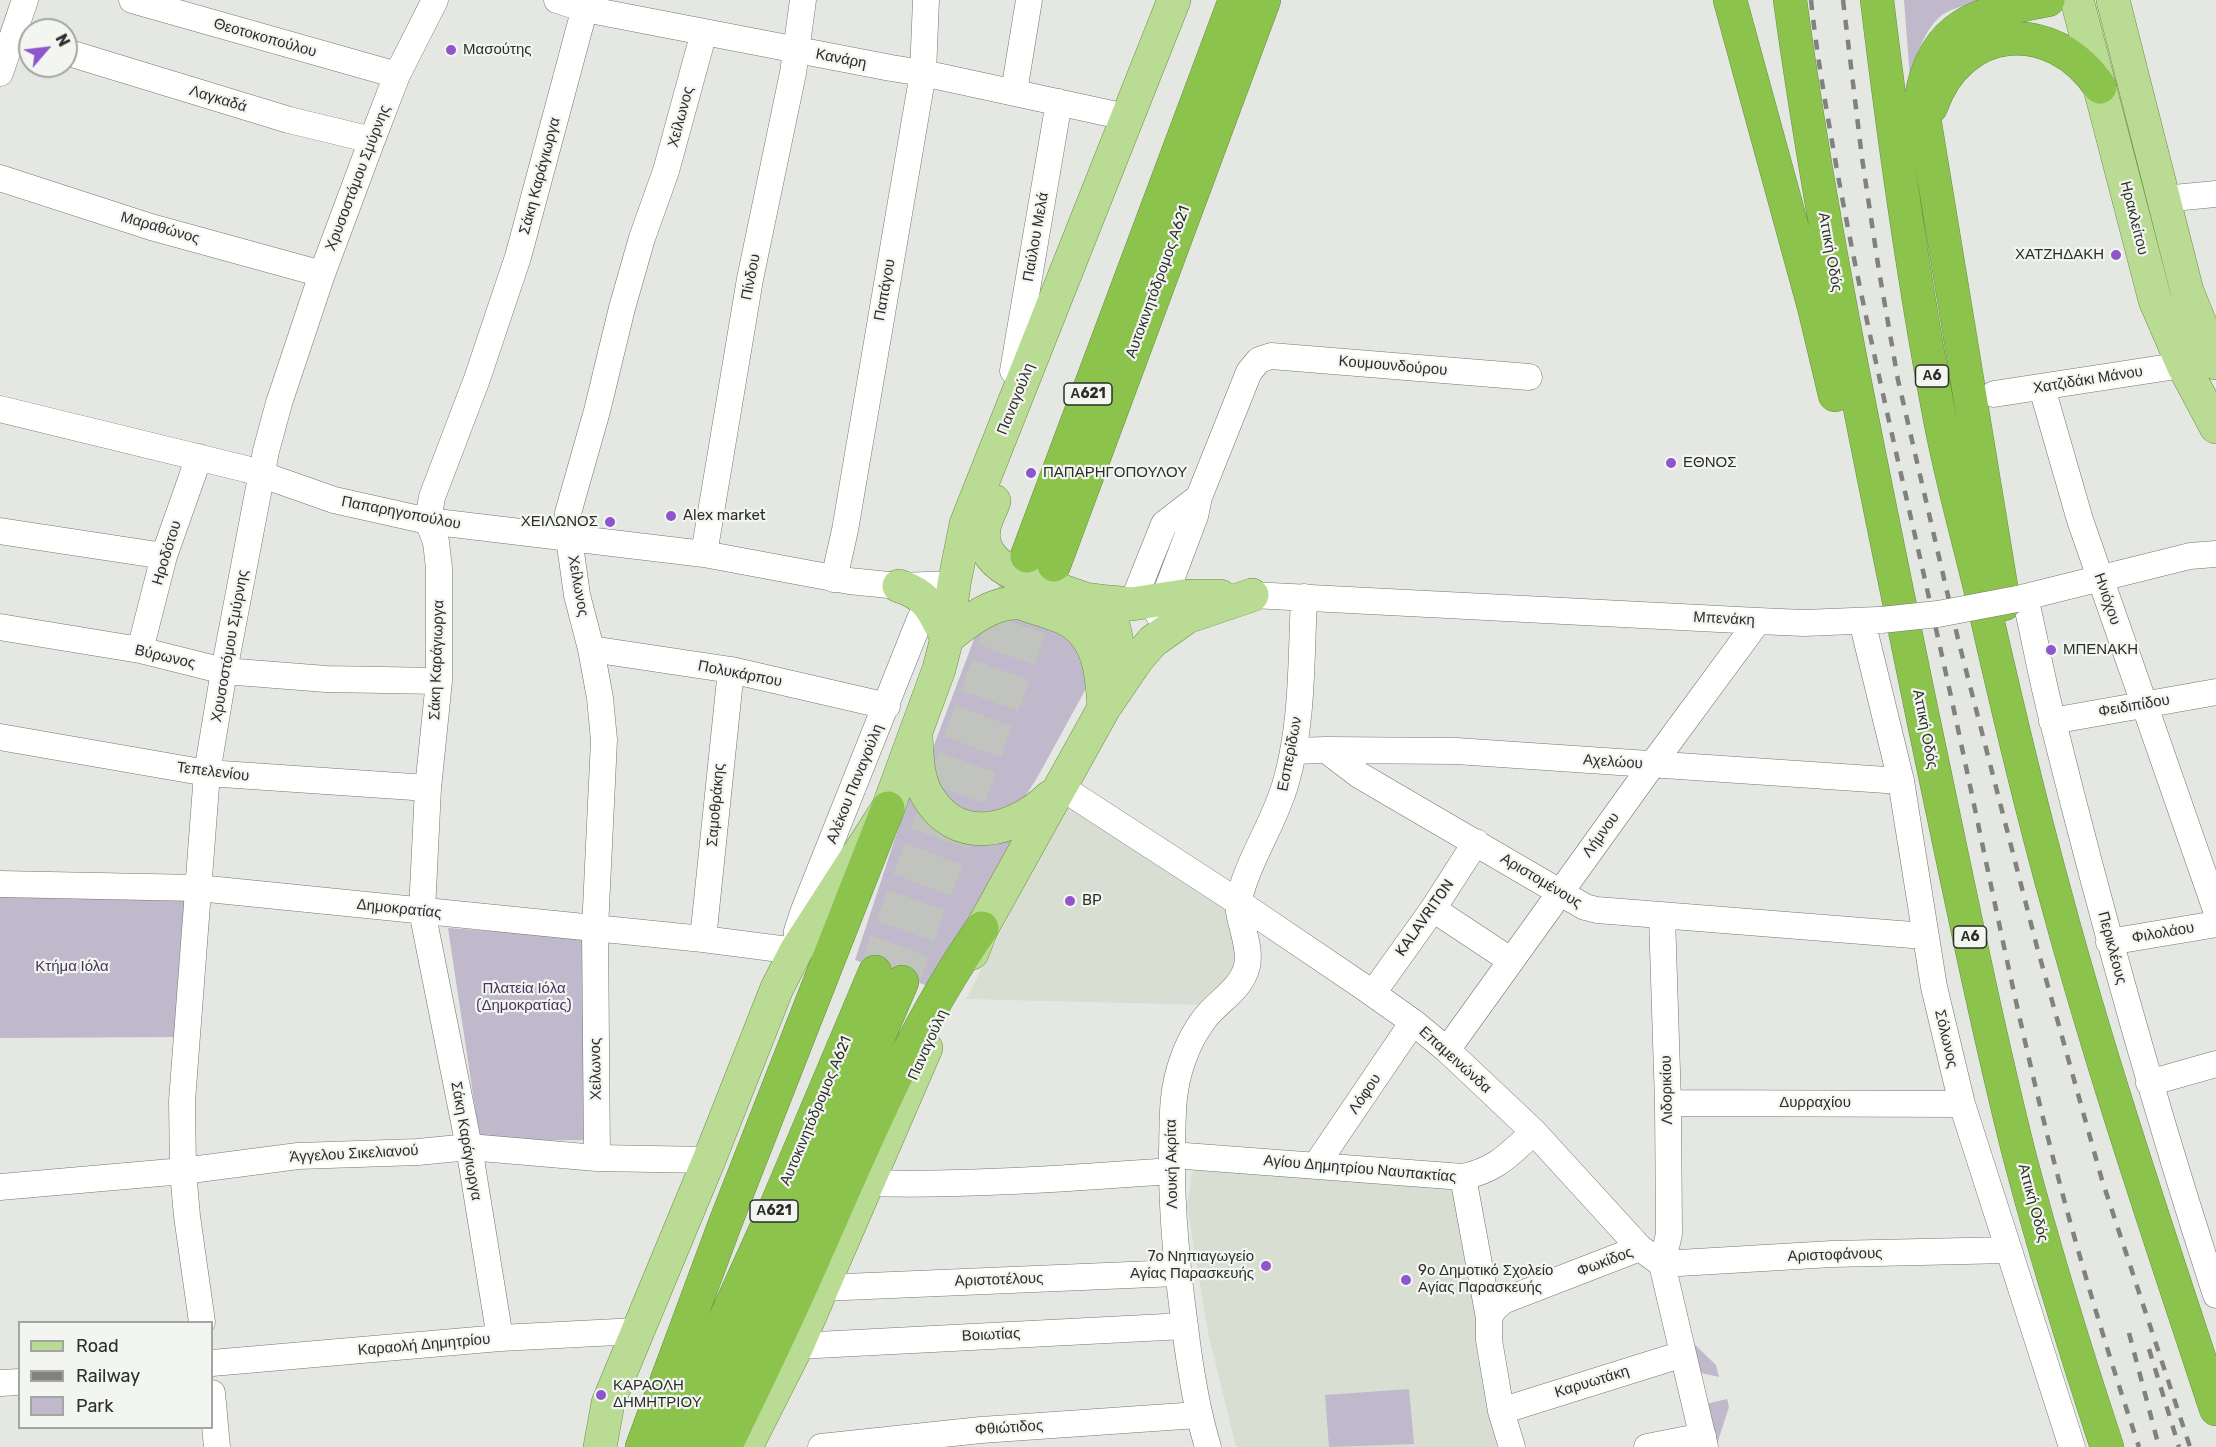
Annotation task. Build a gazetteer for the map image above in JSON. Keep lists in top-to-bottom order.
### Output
{
  "streets": {
    "highway": [
      "Αττική Οδός",
      "Αυτοκινητόδρομος Α621",
      "Α6",
      "Α621"
    ],
    "main road": ["Ηρακλείτου", "Παναγούλη"],
    "street": [
      "Θεοτοκοπούλου",
      "Κανάρη",
      "Λαγκαδά",
      "Χείλωνος",
      "Σάκη Καράγιωργα",
      "Χρυσοστόμου Σμύρνης",
      "Μαραθώνος",
      "Παύλου Μελά",
      "Πίνδου",
      "Παπάγου",
      "Κουμουνδούρου",
      "Χατζιδάκι Μάνου",
      "Παπαρηγοπούλου",
      "Ηροδότου",
      "Ηνιόχου",
      "Μπενάκη",
      "Βύρωνος",
      "Πολυκάρπου",
      "Φειδιπίδου",
      "Εσπερίδων",
      "Αχελώου",
      "Τεπελενίου",
      "Αλέκου Παναγούλη",
      "Σαμοθράκης",
      "Λήμνου",
      "Αριστομένους",
      "Δημοκρατίας",
      "KALAVRITON",
      "Φιλολάου",
      "Περικλέους",
      "Σόλωνος",
      "Επαμεινώνδα",
      "Λιδορικίου",
      "Λόφου",
      "Δυρραχίου",
      "Άγγελου Σικελιανού",
      "Λουκή Ακρίτα",
      "Αγίου Δημητρίου Ναυπακτίας",
      "Αριστοφάνους",
      "Φωκίδος",
      "Αριστοτέλους",
      "Βοιωτίας",
      "Καραολή Δημητρίου",
      "Καρυωτάκη",
      "Φθιώτιδος"
    ]
  },
  "crossings": [
    ["Θεοτοκοπούλου", "Χρυσοστόμου Σμύρνης"],
    ["Κανάρη", "Χείλωνος"],
    ["Κανάρη", "Σάκη Καράγιωργα"],
    ["Κανάρη", "Παύλου Μελά"],
    ["Κανάρη", "Πίνδου"],
    ["Κανάρη", "Παπάγου"],
    ["Κανάρη", "Παναγούλη"],
    ["Λαγκαδά", "Χρυσοστόμου Σμύρνης"],
    ["Χείλωνος", "Παπαρηγοπούλου"],
    ["Χείλωνος", "Πολυκάρπου"],
    ["Χείλωνος", "Δημοκρατίας"],
    ["Χείλωνος", "Άγγελου Σικελιανού"],
    ["Σάκη Καράγιωργα", "Παπαρηγοπούλου"],
    ["Σάκη Καράγιωργα", "Βύρωνος"],
    ["Σάκη Καράγιωργα", "Τεπελενίου"],
    ["Σάκη Καράγιωργα", "Δημοκρατίας"],
    ["Σάκη Καράγιωργα", "Άγγελου Σικελιανού"],
    ["Σάκη Καράγιωργα", "Καραολή Δημητρίου"],
    ["Χρυσοστόμου Σμύρνης", "Μαραθώνος"],
    ["Χρυσοστόμου Σμύρνης", "Παπαρηγοπούλου"],
    ["Χρυσοστόμου Σμύρνης", "Βύρωνος"],
    ["Χρυσοστόμου Σμύρνης", "Τεπελενίου"],
    ["Χρυσοστόμου Σμύρνης", "Δημοκρατίας"],
    ["Χρυσοστόμου Σμύρνης", "Άγγελου Σικελιανού"],
    ["Ηρακλείτου", "Χατζιδάκι Μάνου"],
    ["Πίνδου", "Παπαρηγοπούλου"],
    ["Αυτοκινητόδρομος Α621", "Παναγούλη"],
    ["Παπάγου", "Παπαρηγοπούλου"],
    ["Κουμουνδούρου", "Παναγούλη"],
    ["Χατζιδάκι Μάνου", "Ηνιόχου"],
    ["Παναγούλη", "Παπαρηγοπούλου"],
    ["Παναγούλη", "Μπενάκη"],
    ["Παναγούλη", "Αλέκου Παναγούλη"],
    ["Παναγούλη", "Δημοκρατίας"],
    ["Παναγούλη", "Επαμεινώνδα"],
    ["Παναγούλη", "Αγίου Δημητρίου Ναυπακτίας"],
    ["Παναγούλη", "Αριστοτέλους"],
    ["Παναγούλη", "Βοιωτίας"],
    ["Παπαρηγοπούλου", "Ηροδότου"],
    ["Ηροδότου", "Βύρωνος"],
    ["Ηνιόχου", "Μπενάκη"],
    ["Ηνιόχου", "Φειδιπίδου"],
    ["Μπενάκη", "Εσπερίδων"],
    ["Μπενάκη", "Λήμνου"],
    ["Μπενάκη", "Περικλέους"],
    ["Μπενάκη", "Σόλωνος"],
    ["Πολυκάρπου", "Αλέκου Παναγούλη"],
    ["Πολυκάρπου", "Σαμοθράκης"],
    ["Φειδιπίδου", "Περικλέους"],
    ["Εσπερίδων", "Επαμεινώνδα"],
    ["Εσπερίδων", "Λουκή Ακρίτα"],
    ["Αχελώου", "Λήμνου"],
    ["Αχελώου", "Αριστομένους"],
    ["Αχελώου", "Σόλωνος"],
    ["Αλέκου Παναγούλη", "Δημοκρατίας"],
    ["Σαμοθράκης", "Δημοκρατίας"],
    ["Λήμνου", "Αριστομένους"],
    ["Λήμνου", "Επαμεινώνδα"],
    ["Αριστομένους", "KALAVRITON"],
    ["Αριστομένους", "Σόλωνος"],
    ["Αριστομένους", "Λιδορικίου"],
    ["KALAVRITON", "Επαμεινώνδα"],
    ["Φιλολάου", "Περικλέους"],
    ["Σόλωνος", "Δυρραχίου"],
    ["Σόλωνος", "Αριστοφάνους"],
    ["Επαμεινώνδα", "Λιδορικίου"],
    ["Επαμεινώνδα", "Λόφου"],
    ["Επαμεινώνδα", "Λουκή Ακρίτα"],
    ["Επαμεινώνδα", "Αγίου Δημητρίου Ναυπακτίας"],
    ["Επαμεινώνδα", "Αριστοφάνους"],
    ["Επαμεινώνδα", "Φωκίδος"],
    ["Λιδορικίου", "Δυρραχίου"],
    ["Λιδορικίου", "Αριστοφάνους"],
    ["Λόφου", "Αγίου Δημητρίου Ναυπακτίας"],
    ["Λουκή Ακρίτα", "Αγίου Δημητρίου Ναυπακτίας"],
    ["Λουκή Ακρίτα", "Αριστοτέλους"],
    ["Λουκή Ακρίτα", "Βοιωτίας"],
    ["Λουκή Ακρίτα", "Φθιώτιδος"]
  ],
  "parks": ["Κτήμα Ιόλα", "Πλατεία Ιόλα (Δημοκρατίας)"],
  "places": [
    "Μασούτης",
    "ΧΑΤΖΗΔΑΚΗ",
    "ΕΘΝΟΣ",
    "ΠΑΠΑΡΗΓΟΠΟΥΛΟΥ",
    "Alex market",
    "ΧΕΙΛΩΝΟΣ",
    "ΜΠΕΝΑΚΗ",
    "BP",
    "7ο Νηπιαγωγείο Αγίας Παρασκευής",
    "9ο Δημοτικό Σχολείο Αγίας Παρασκευής",
    "ΚΑΡΑΟΛΗ ΔΗΜΗΤΡΙΟΥ"
  ],
  "legend": ["Road", "Railway", "Park"],
  "north": "top right"
}
